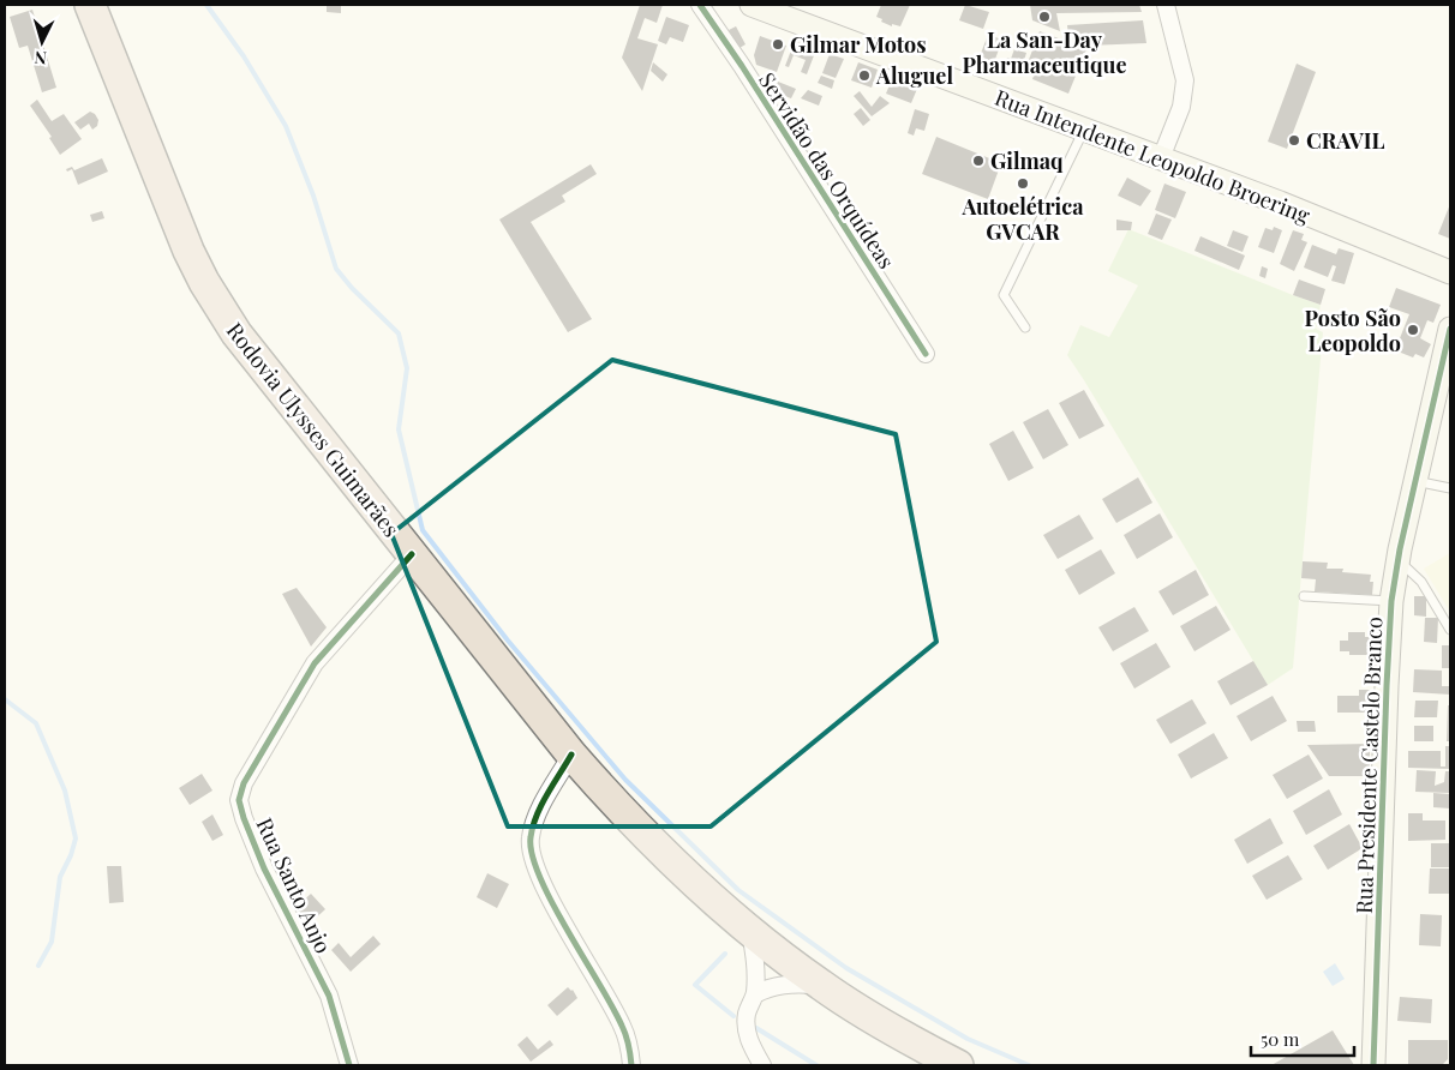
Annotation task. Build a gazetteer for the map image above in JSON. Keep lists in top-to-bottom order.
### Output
{
  "streets": {
    "highway": ["Rodovia Ulysses Guimarães"],
    "main road": ["Rua Intendente Leopoldo Broering", "Rua Presidente Castelo Branco"],
    "street": ["Servidão das Orquídeas", "Rua Santo Anjo"]
  },
  "crossings": [
    ["Rodovia Ulysses Guimarães", "Rua Santo Anjo"]
  ],
  "places": [
    "La San-Day Pharmaceutique",
    "Gilmar Motos",
    "Aluguel",
    "CRAVIL",
    "Gilmaq",
    "Autoelétrica GVCAR",
    "Posto São Leopoldo"
  ],
  "scale_bar": "50 m",
  "north": "bottom"
}
